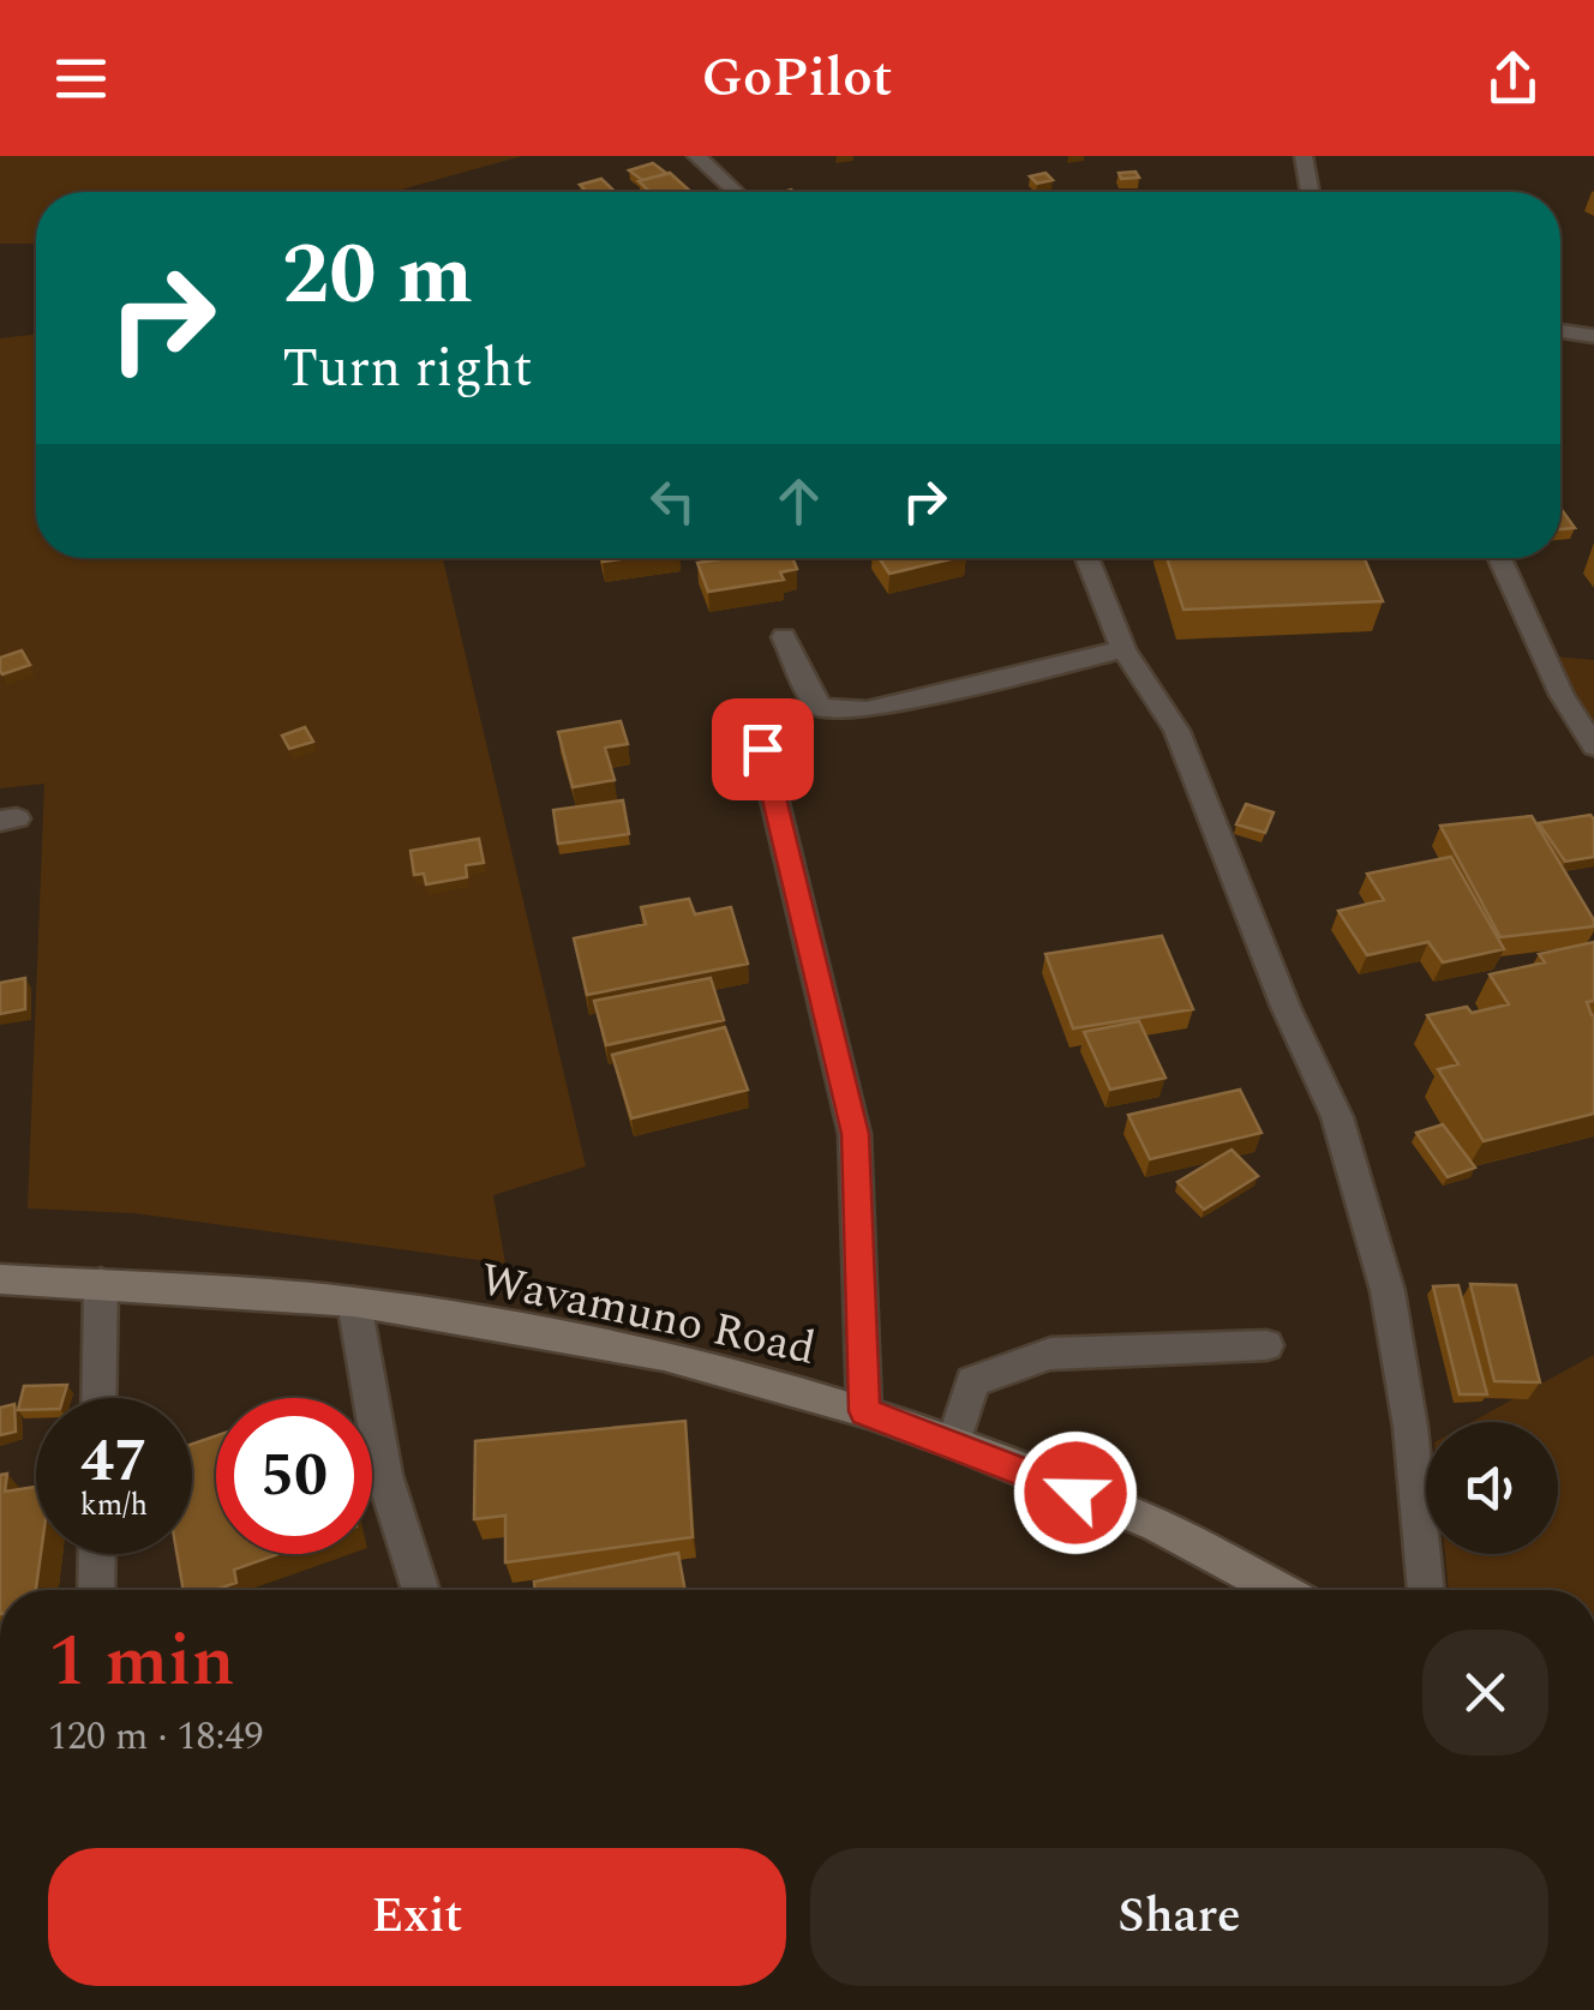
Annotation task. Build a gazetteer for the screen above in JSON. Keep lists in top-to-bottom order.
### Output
{
  "streets": {
    "main road": ["Wavamuno Road"]
  },
  "page": {
    "header": "GoPilot",
    "turn": ["20 m", "Turn right"],
    "speed": "47 km/h",
    "limit": "50",
    "heading": ["1 min", "120 m · 18:49"],
    "buttons": ["Exit", "Share"]
  }
}
